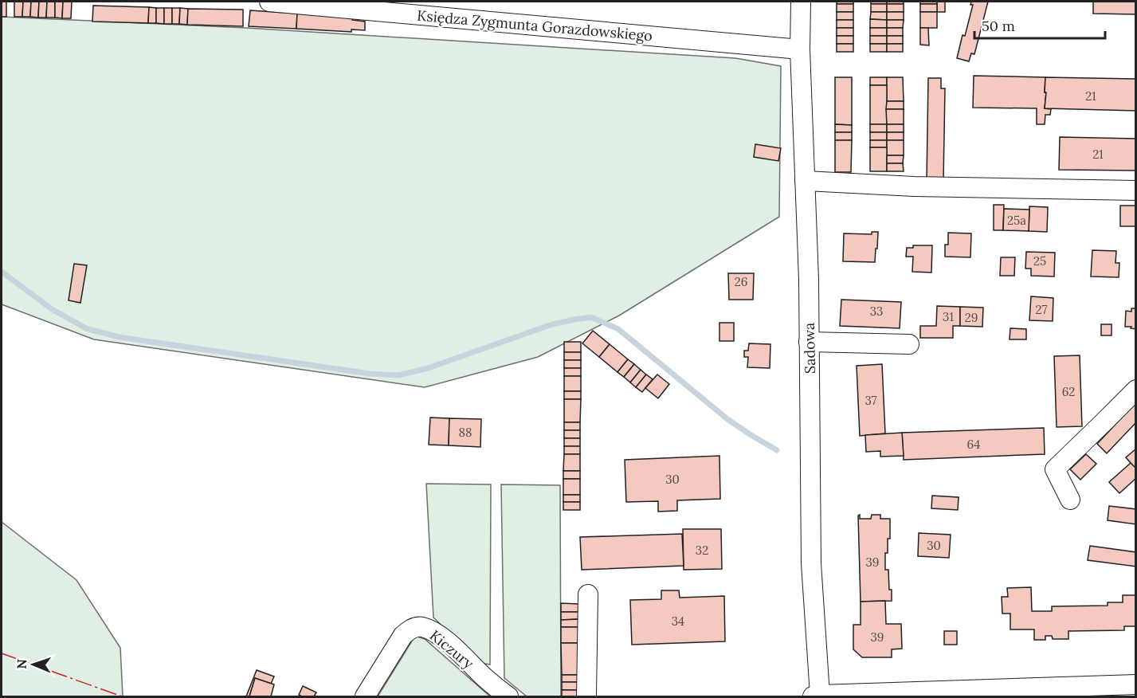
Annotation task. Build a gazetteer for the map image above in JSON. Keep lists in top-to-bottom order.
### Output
{
  "streets": {
    "street": ["Księdza Zygmunta Gorazdowskiego", "Sadowa", "Kiczury"]
  },
  "crossings": [
    ["Księdza Zygmunta Gorazdowskiego", "Sadowa"]
  ],
  "house_numbers": [
    "21",
    "21",
    "25a",
    "25",
    "26",
    "27",
    "33",
    "31",
    "29",
    "62",
    "37",
    "88",
    "64",
    "30",
    "30",
    "32",
    "39",
    "34",
    "39"
  ],
  "scale_bar": "50 m",
  "north": "left"
}
